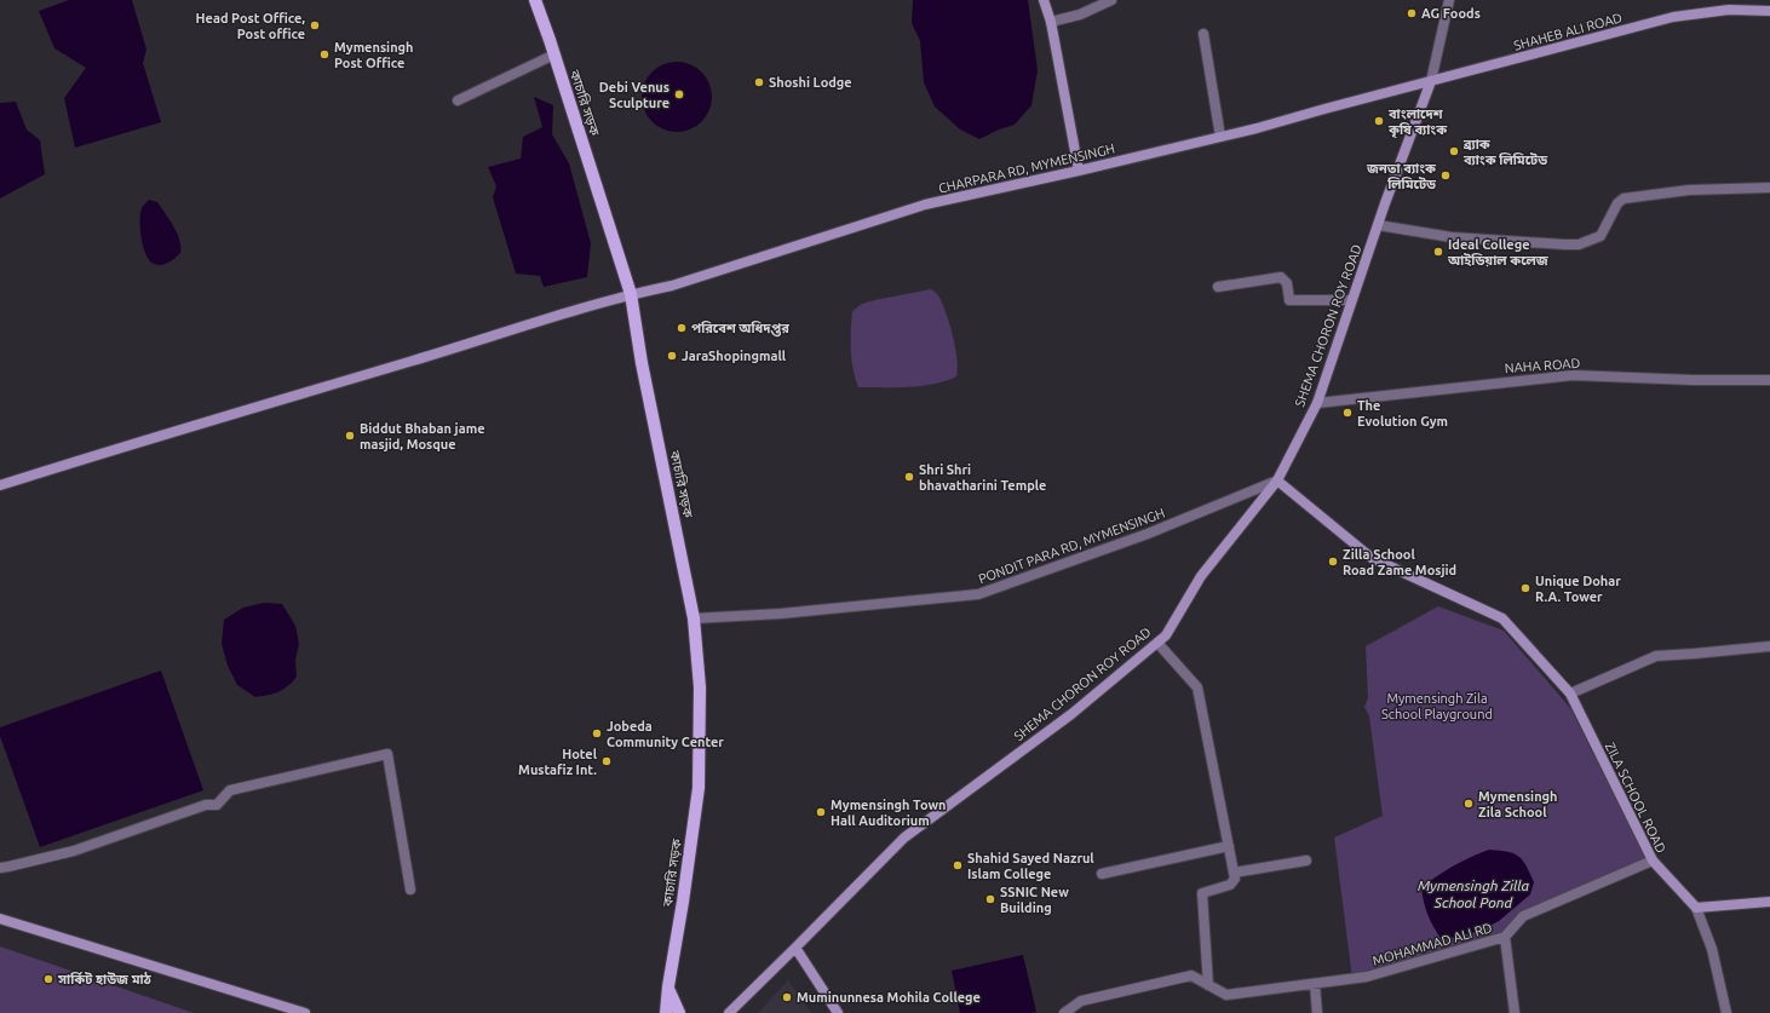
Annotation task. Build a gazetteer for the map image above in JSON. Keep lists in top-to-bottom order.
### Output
{
  "streets": {
    "main road": [
      "SHAHEB ALI ROAD",
      "কাচারি সড়ক",
      "CHARPARA RD, MYMENSINGH",
      "SHEMA CHORON ROY ROAD",
      "ZILA SCHOOL ROAD"
    ],
    "street": ["NAHA ROAD", "PONDIT PARA RD, MYMENSINGH", "MOHAMMAD ALI RD"]
  },
  "crossings": [
    ["SHAHEB ALI ROAD", "CHARPARA RD, MYMENSINGH"],
    ["SHAHEB ALI ROAD", "SHEMA CHORON ROY ROAD"],
    ["কাচারি সড়ক", "CHARPARA RD, MYMENSINGH"],
    ["কাচারি সড়ক", "PONDIT PARA RD, MYMENSINGH"],
    ["CHARPARA RD, MYMENSINGH", "SHEMA CHORON ROY ROAD"],
    ["SHEMA CHORON ROY ROAD", "NAHA ROAD"],
    ["SHEMA CHORON ROY ROAD", "PONDIT PARA RD, MYMENSINGH"],
    ["SHEMA CHORON ROY ROAD", "ZILA SCHOOL ROAD"],
    ["PONDIT PARA RD, MYMENSINGH", "ZILA SCHOOL ROAD"],
    ["ZILA SCHOOL ROAD", "MOHAMMAD ALI RD"]
  ],
  "water": ["Mymensingh Zilla School Pond"],
  "parks": ["Mymensingh Zila School Playground"],
  "places": [
    "AG Foods",
    "Head Post Office, Post office",
    "Mymensingh Post Office",
    "Shoshi Lodge",
    "Debi Venus Sculpture",
    "বাংলাদেশ কৃষি ব্যাংক",
    "ব্র্যাক ব্যাংক লিমিটেড",
    "জনতা ব্যাংক লিমিটেড",
    "Ideal College আইডিয়াল কলেজ",
    "পরিবেশ অধিদপ্তর",
    "JaraShopingmall",
    "The Evolution Gym",
    "Biddut Bhaban jame masjid, Mosque",
    "Shri Shri bhavatharini Temple",
    "Zilla School Road Zame Mosjid",
    "Unique Dohar R.A. Tower",
    "Jobeda Community Center",
    "Hotel Mustafiz Int.",
    "Mymensingh Zila School",
    "Mymensingh Town Hall Auditorium",
    "Shahid Sayed Nazrul Islam College",
    "SSNIC New Building",
    "সার্কিট হাউজ মাঠ",
    "Muminunnesa Mohila College"
  ]
}
